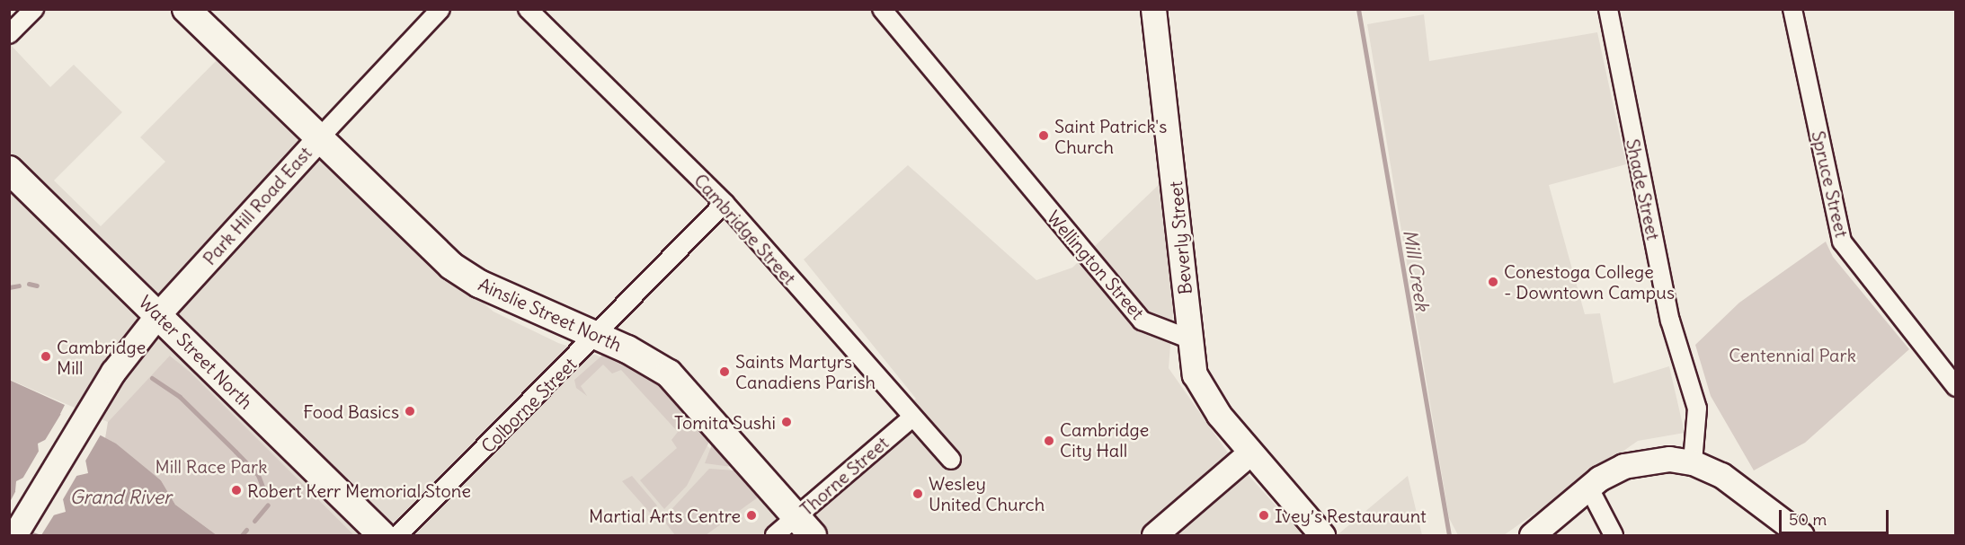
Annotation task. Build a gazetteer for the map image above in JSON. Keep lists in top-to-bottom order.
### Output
{
  "streets": {
    "main road": [
      "Park Hill Road East",
      "Beverly Street",
      "Ainslie Street North",
      "Water Street North"
    ],
    "street": [
      "Spruce Street",
      "Shade Street",
      "Cambridge Street",
      "Wellington Street",
      "Colborne Street",
      "Thorne Street"
    ]
  },
  "crossings": [
    ["Park Hill Road East", "Ainslie Street North"],
    ["Park Hill Road East", "Water Street North"],
    ["Cambridge Street", "Colborne Street"],
    ["Cambridge Street", "Thorne Street"],
    ["Beverly Street", "Wellington Street"],
    ["Ainslie Street North", "Colborne Street"],
    ["Ainslie Street North", "Thorne Street"]
  ],
  "water": ["Mill Creek", "Grand River"],
  "parks": ["Centennial Park", "Mill Race Park"],
  "places": [
    "Saint Patrick's Church",
    "Conestoga College - Downtown Campus",
    "Cambridge Mill",
    "Saints Martyrs Canadiens Parish",
    "Food Basics",
    "Tomita Sushi",
    "Cambridge City Hall",
    "Robert Kerr Memorial Stone",
    "Wesley United Church",
    "Martial Arts Centre",
    "Ivey’s Restauraunt"
  ],
  "scale_bar": "50 m"
}
